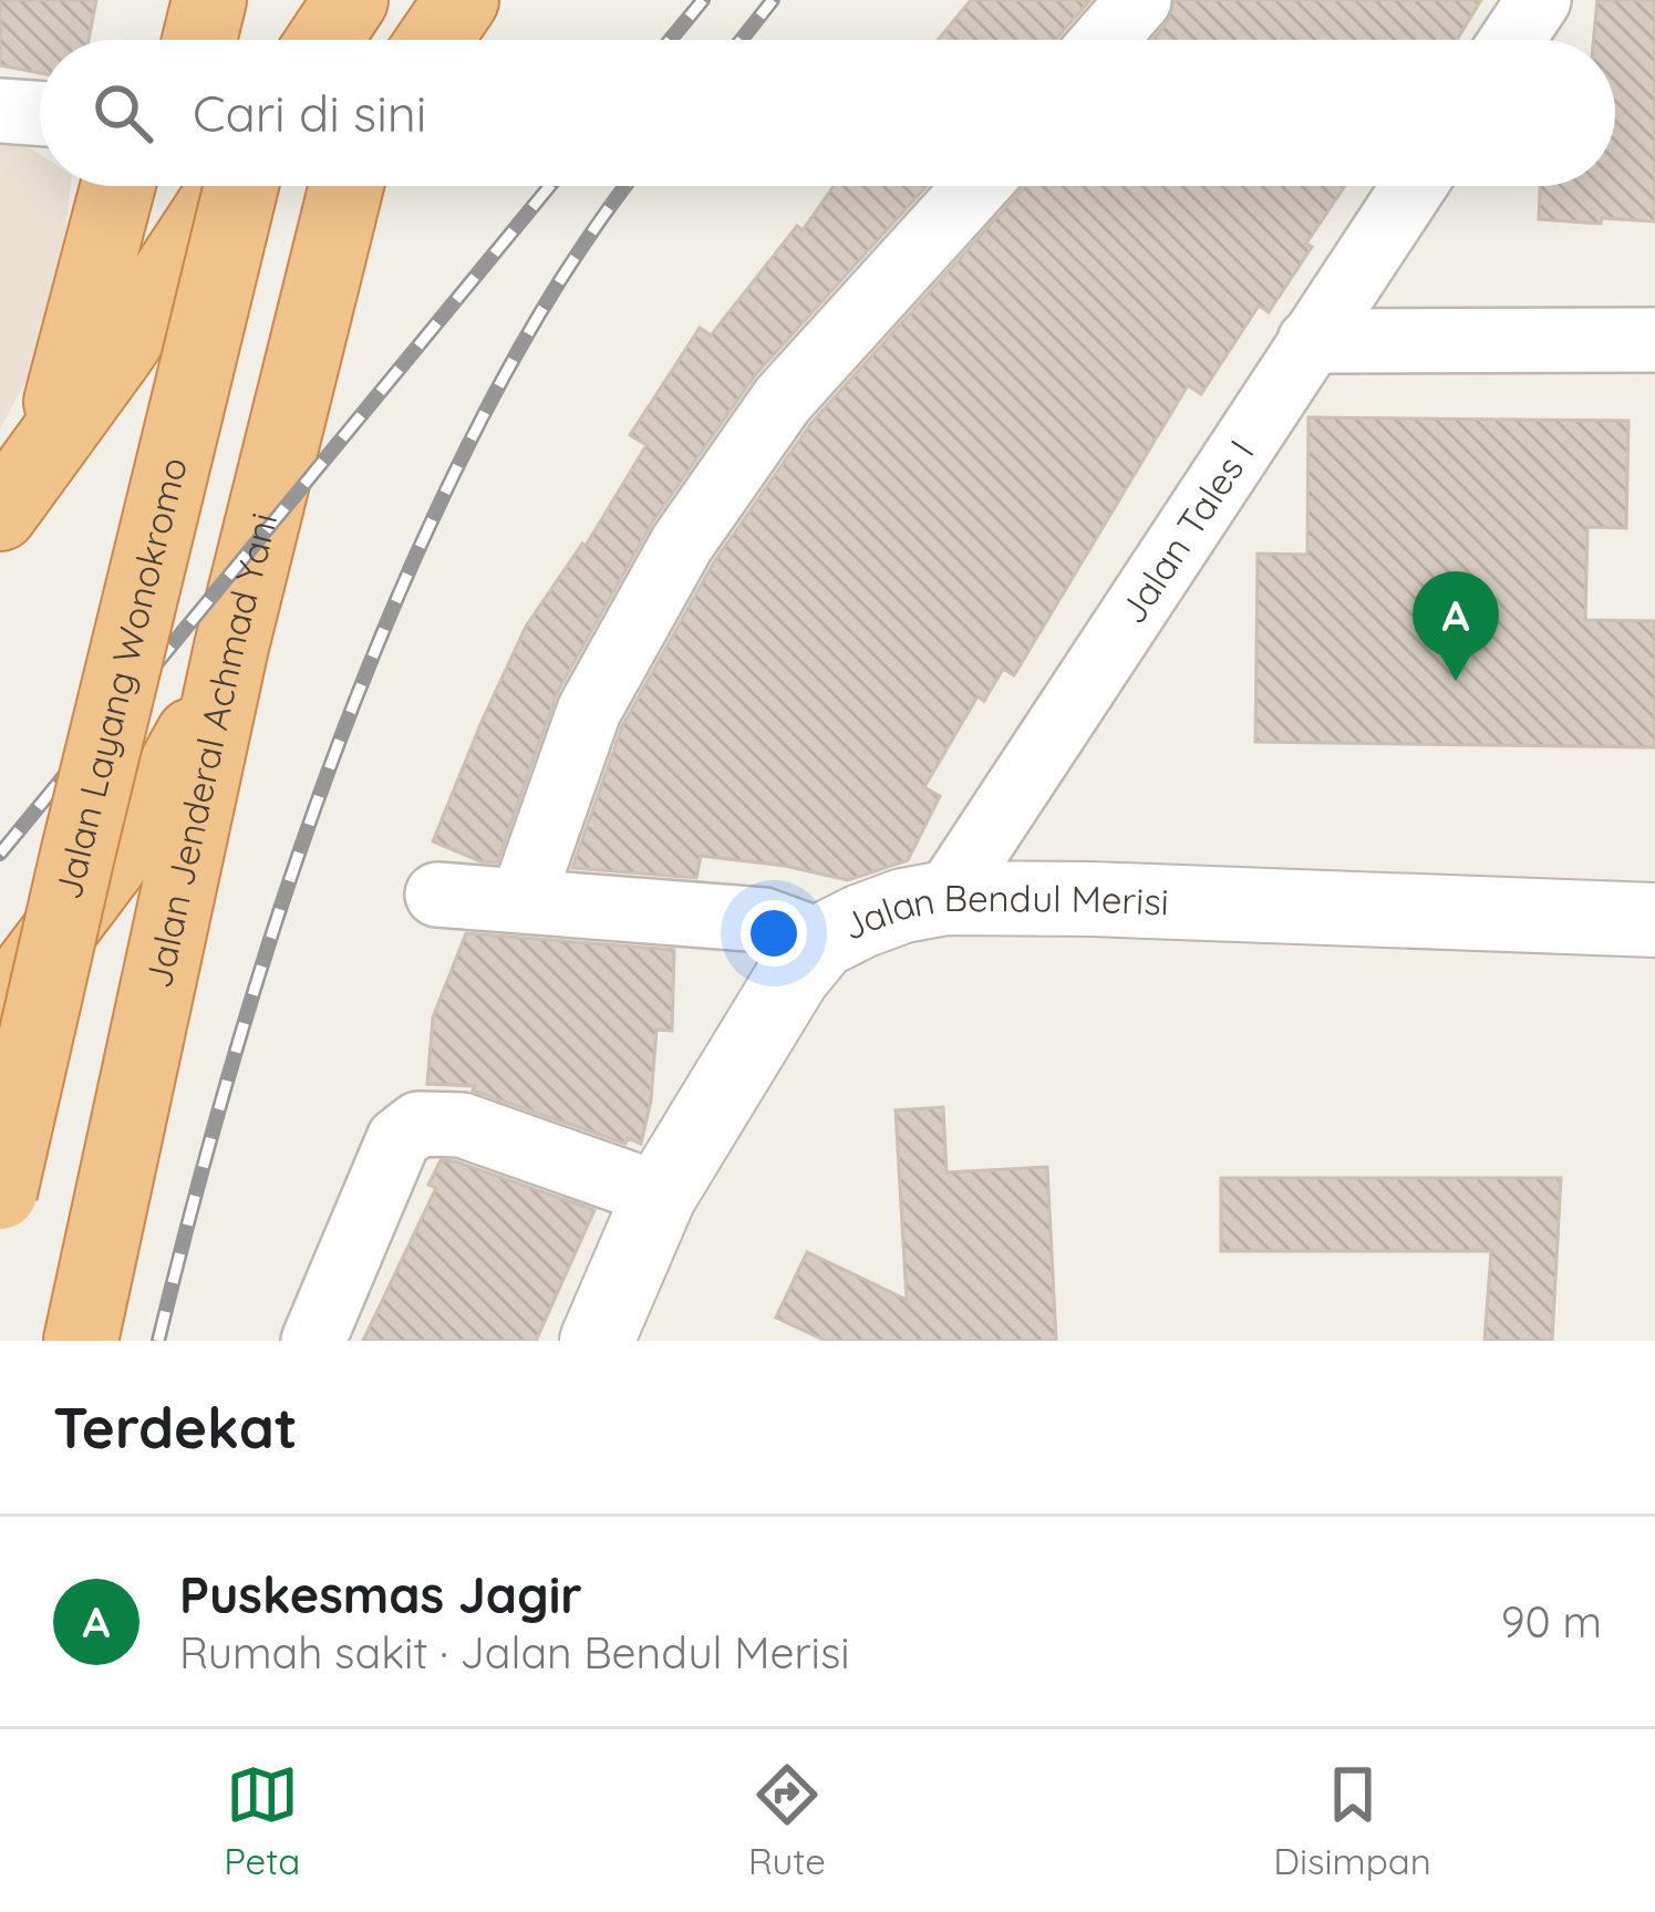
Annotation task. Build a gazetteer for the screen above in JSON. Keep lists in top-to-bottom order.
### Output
{
  "streets": {
    "highway": ["Jalan Layang Wonokromo", "Jalan Jenderal Achmad Yani"],
    "street": ["Jalan Tales I", "Jalan Bendul Merisi"]
  },
  "crossings": [
    ["Jalan Tales I", "Jalan Bendul Merisi"]
  ],
  "page": {
    "search": "Cari di sini",
    "pins": "A",
    "heading": "Terdekat",
    "list": [
      {
        "mark": "A",
        "name": "Puskesmas Jagir",
        "note": "Rumah sakit · Jalan Bendul Merisi",
        "value": "90 m"
      }
    ],
    "nav": ["Peta", "Rute", "Disimpan"]
  }
}
